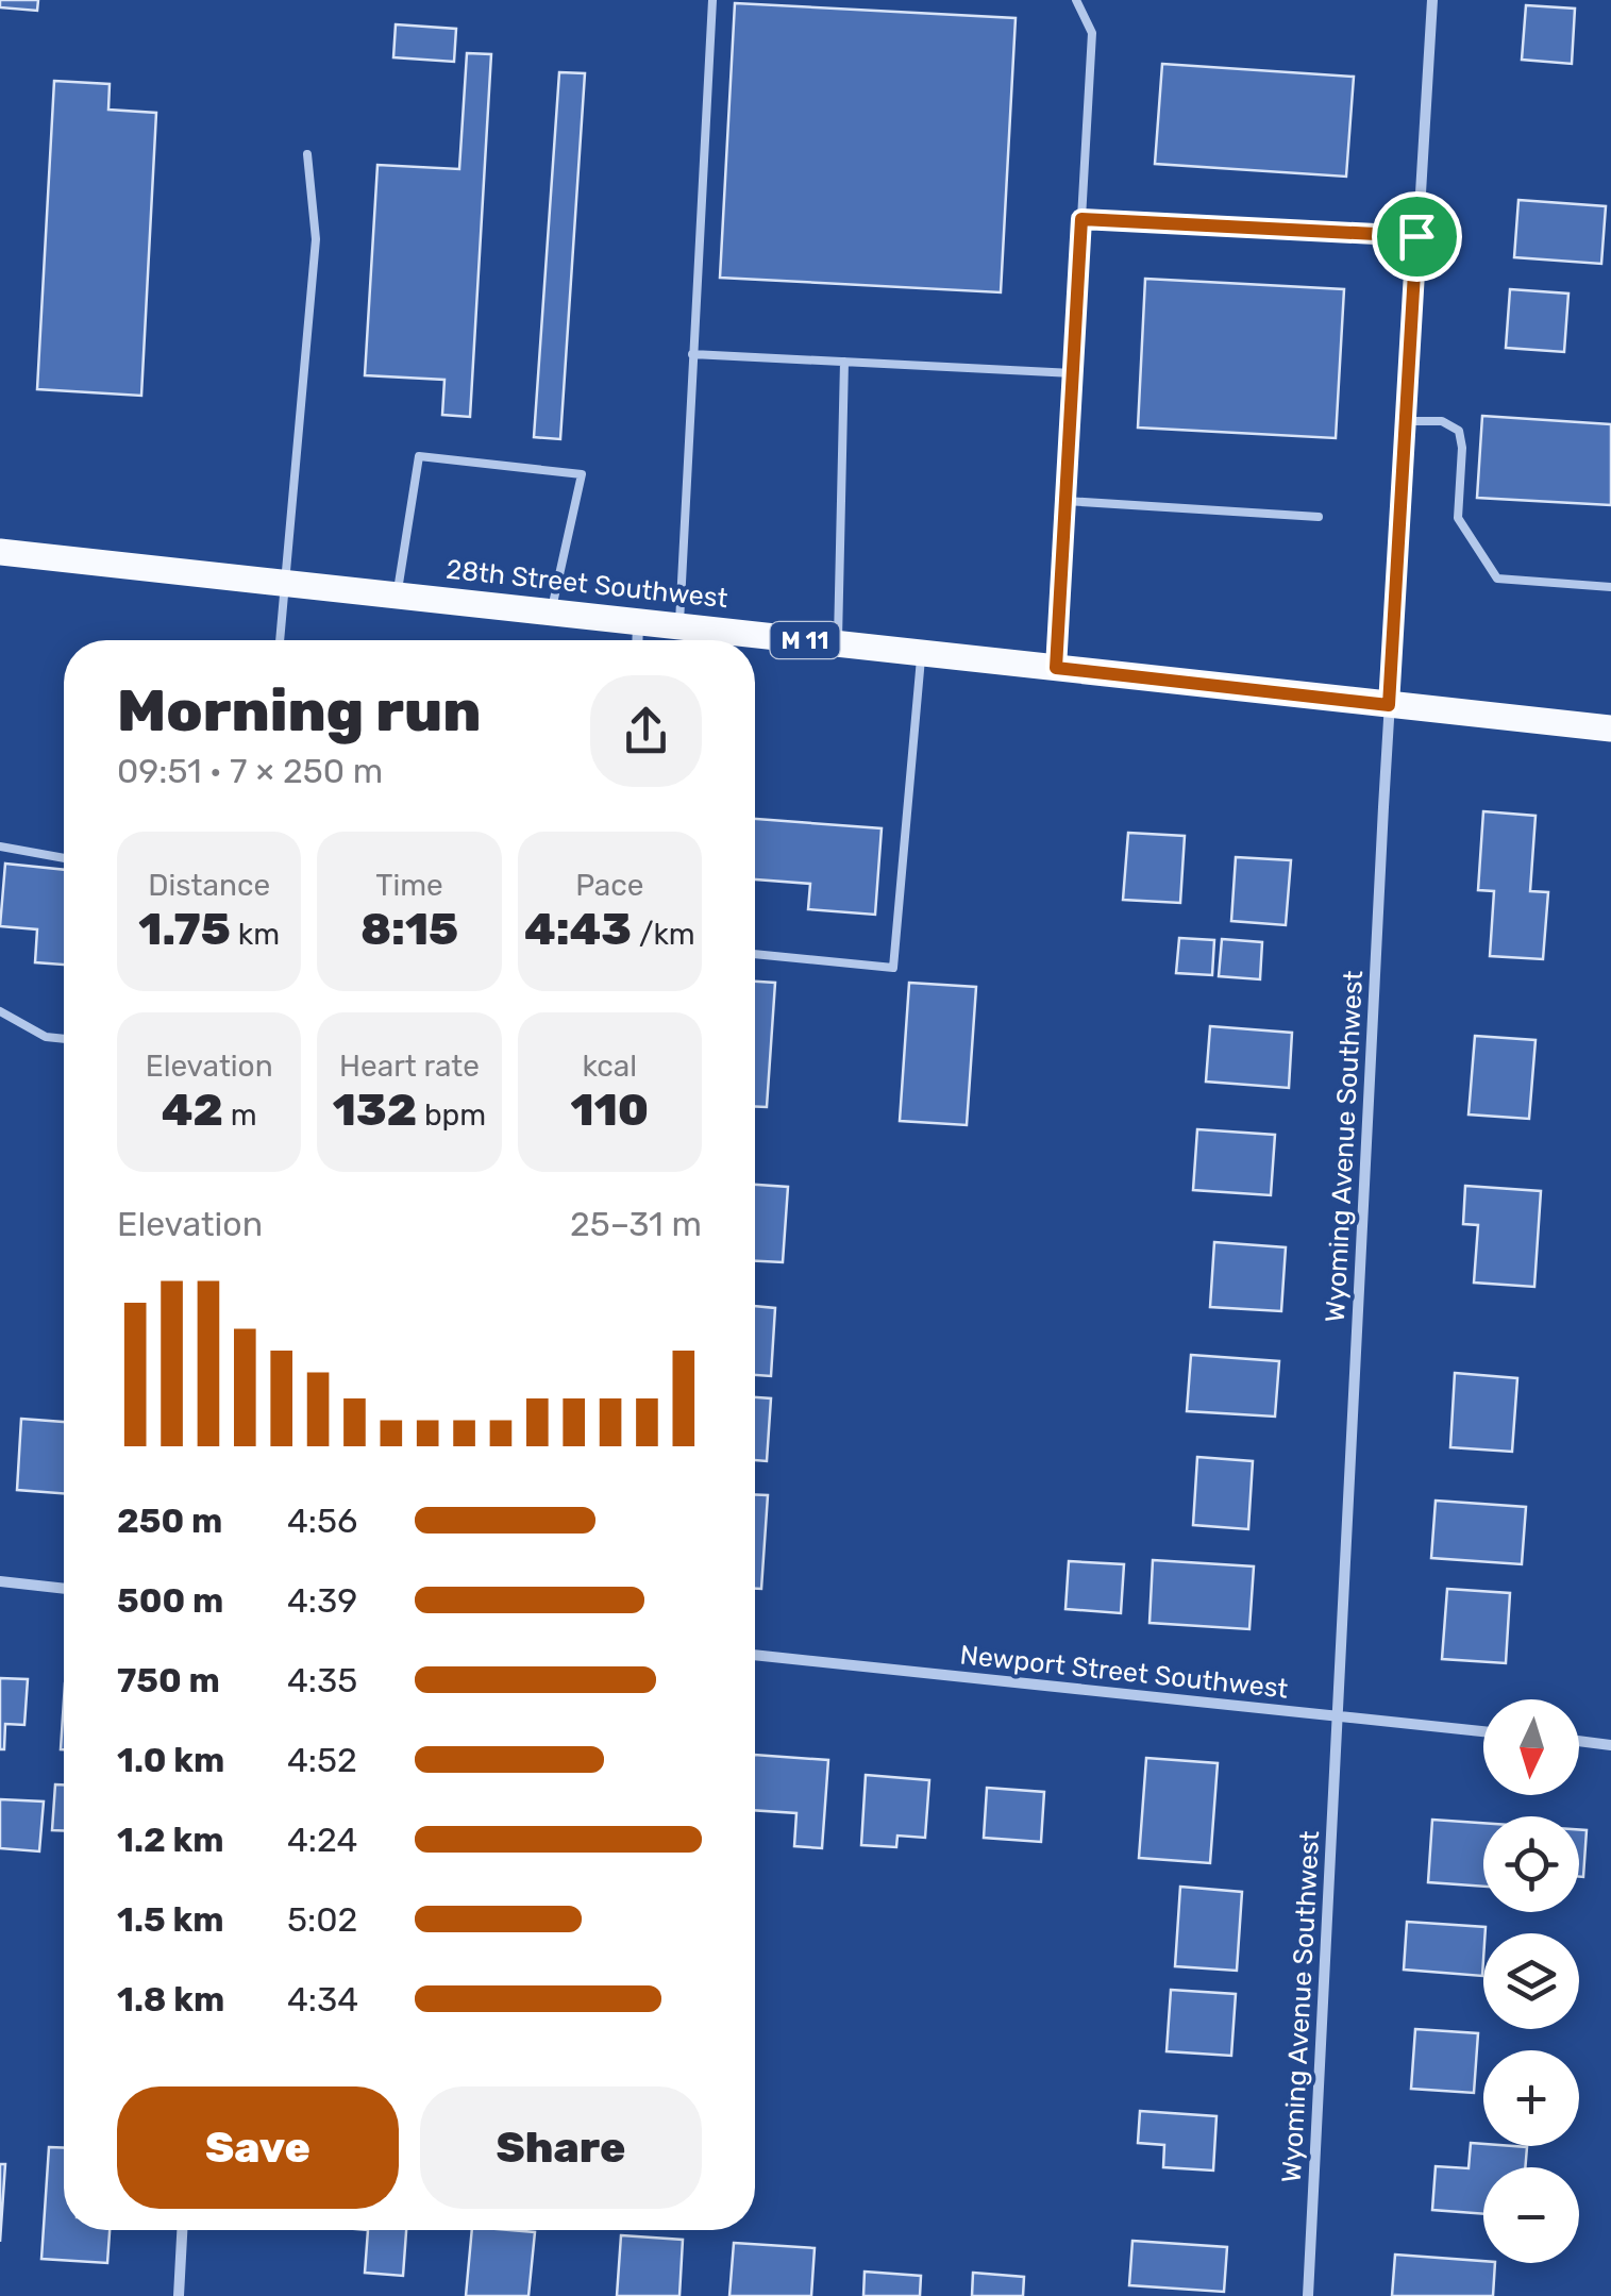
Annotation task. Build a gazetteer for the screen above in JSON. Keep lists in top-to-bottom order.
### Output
{
  "streets": {
    "main road": ["28th Street Southwest", "M 11"],
    "street": ["Wyoming Avenue Southwest", "Newport Street Southwest"]
  },
  "crossings": [
    ["28th Street Southwest", "Wyoming Avenue Southwest"],
    ["Wyoming Avenue Southwest", "Newport Street Southwest"]
  ],
  "north": "bottom",
  "page": {
    "heading": ["Morning run", "09:51 · 7 × 250 m"],
    "stats": [
      ["Distance", "1.75 km"],
      ["Time", "8:15"],
      ["Pace", "4:43 /km"],
      ["Elevation", "42 m"],
      ["Heart rate", "132 bpm"],
      ["kcal", "110"]
    ],
    "chart": ["Elevation", "25–31 m"],
    "list": [
      {
        "name": "250 m",
        "note": "4:56"
      },
      {
        "name": "500 m",
        "note": "4:39"
      },
      {
        "name": "750 m",
        "note": "4:35"
      },
      {
        "name": "1.0 km",
        "note": "4:52"
      },
      {
        "name": "1.2 km",
        "note": "4:24"
      },
      {
        "name": "1.5 km",
        "note": "5:02"
      },
      {
        "name": "1.8 km",
        "note": "4:34"
      }
    ],
    "map_buttons": ["+", "−"],
    "buttons": ["Save", "Share"]
  }
}
